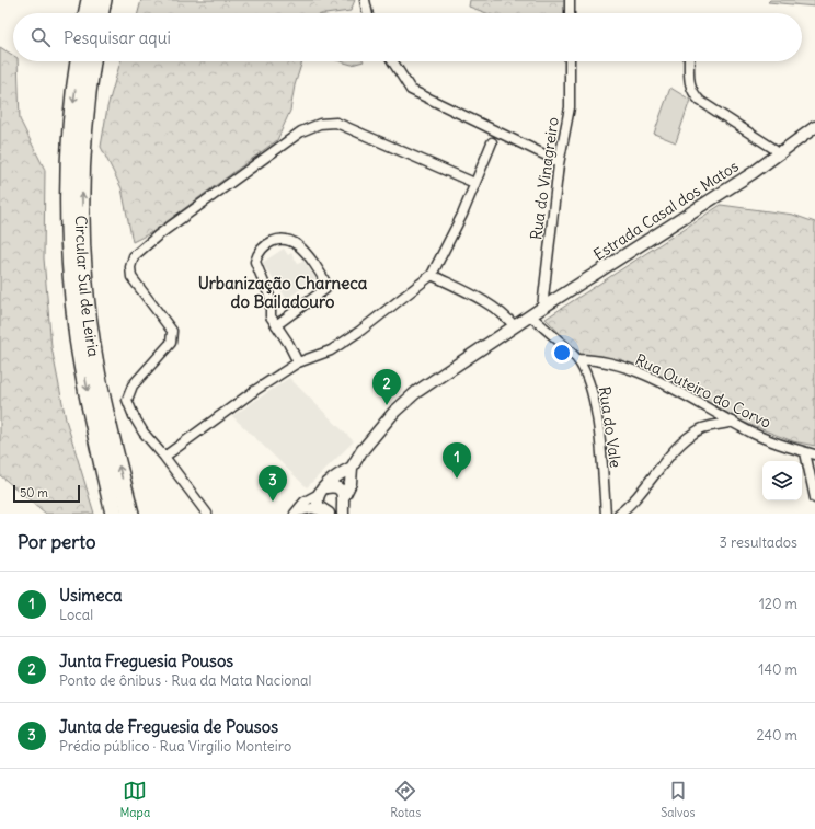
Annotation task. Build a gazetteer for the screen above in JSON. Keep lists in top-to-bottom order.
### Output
{
  "streets": {
    "highway": ["Circular Sul de Leiria"],
    "street": [
      "Rua do Vinagreiro",
      "Estrada Casal dos Matos",
      "Rua Outeiro do Corvo",
      "Rua do Vale"
    ]
  },
  "crossings": [
    ["Rua do Vinagreiro", "Estrada Casal dos Matos"],
    ["Estrada Casal dos Matos", "Rua do Vale"],
    ["Rua Outeiro do Corvo", "Rua do Vale"]
  ],
  "districts": ["Urbanização Charneca do Bailadouro"],
  "scale_bar": "50 m",
  "page": {
    "search": "Pesquisar aqui",
    "pins": ["2", "1", "3"],
    "scale": "50 m",
    "heading": ["Por perto", "3 resultados"],
    "list": [
      {
        "mark": "1",
        "name": "Usimeca",
        "note": "Local",
        "value": "120 m"
      },
      {
        "mark": "2",
        "name": "Junta Freguesia Pousos",
        "note": "Ponto de ônibus · Rua da Mata Nacional",
        "value": "140 m"
      },
      {
        "mark": "3",
        "name": "Junta de Freguesia de Pousos",
        "note": "Prédio público · Rua Virgílio Monteiro",
        "value": "240 m"
      }
    ],
    "nav": ["Mapa", "Rotas", "Salvos"]
  }
}
